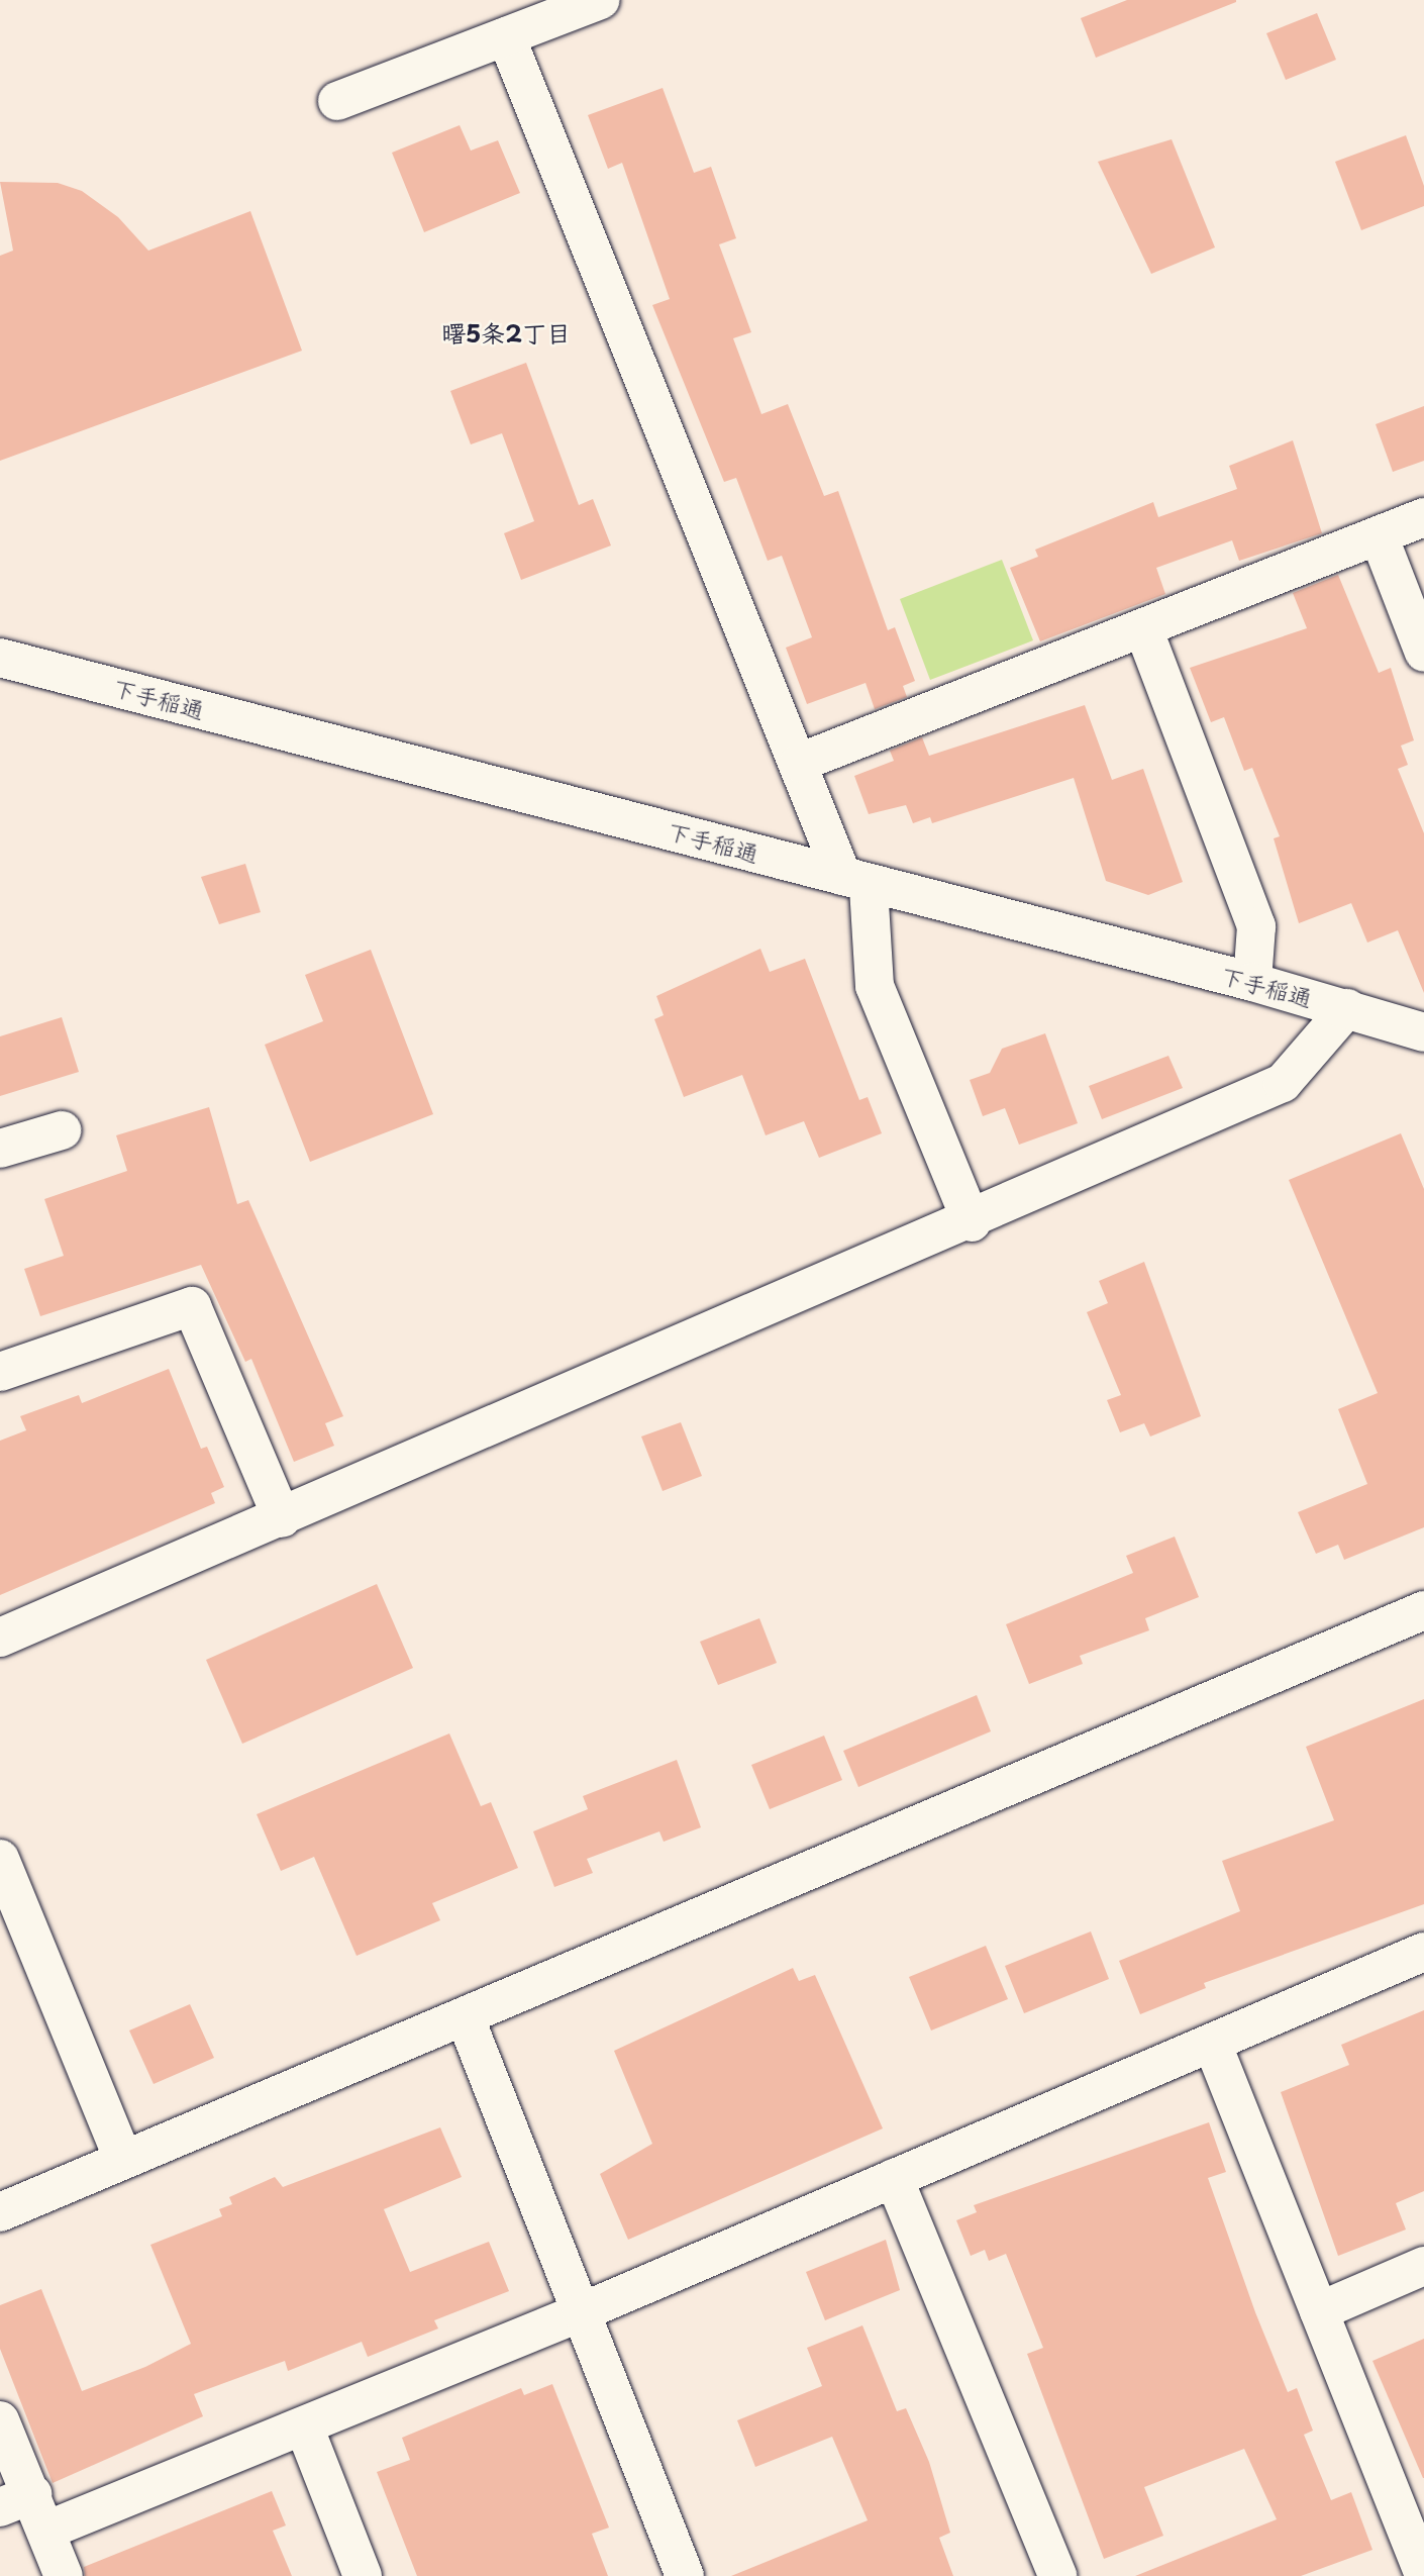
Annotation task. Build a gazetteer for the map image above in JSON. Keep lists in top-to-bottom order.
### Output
{
  "streets": {
    "street": ["下手稲通"]
  },
  "districts": ["曙5条2丁目"]
}
